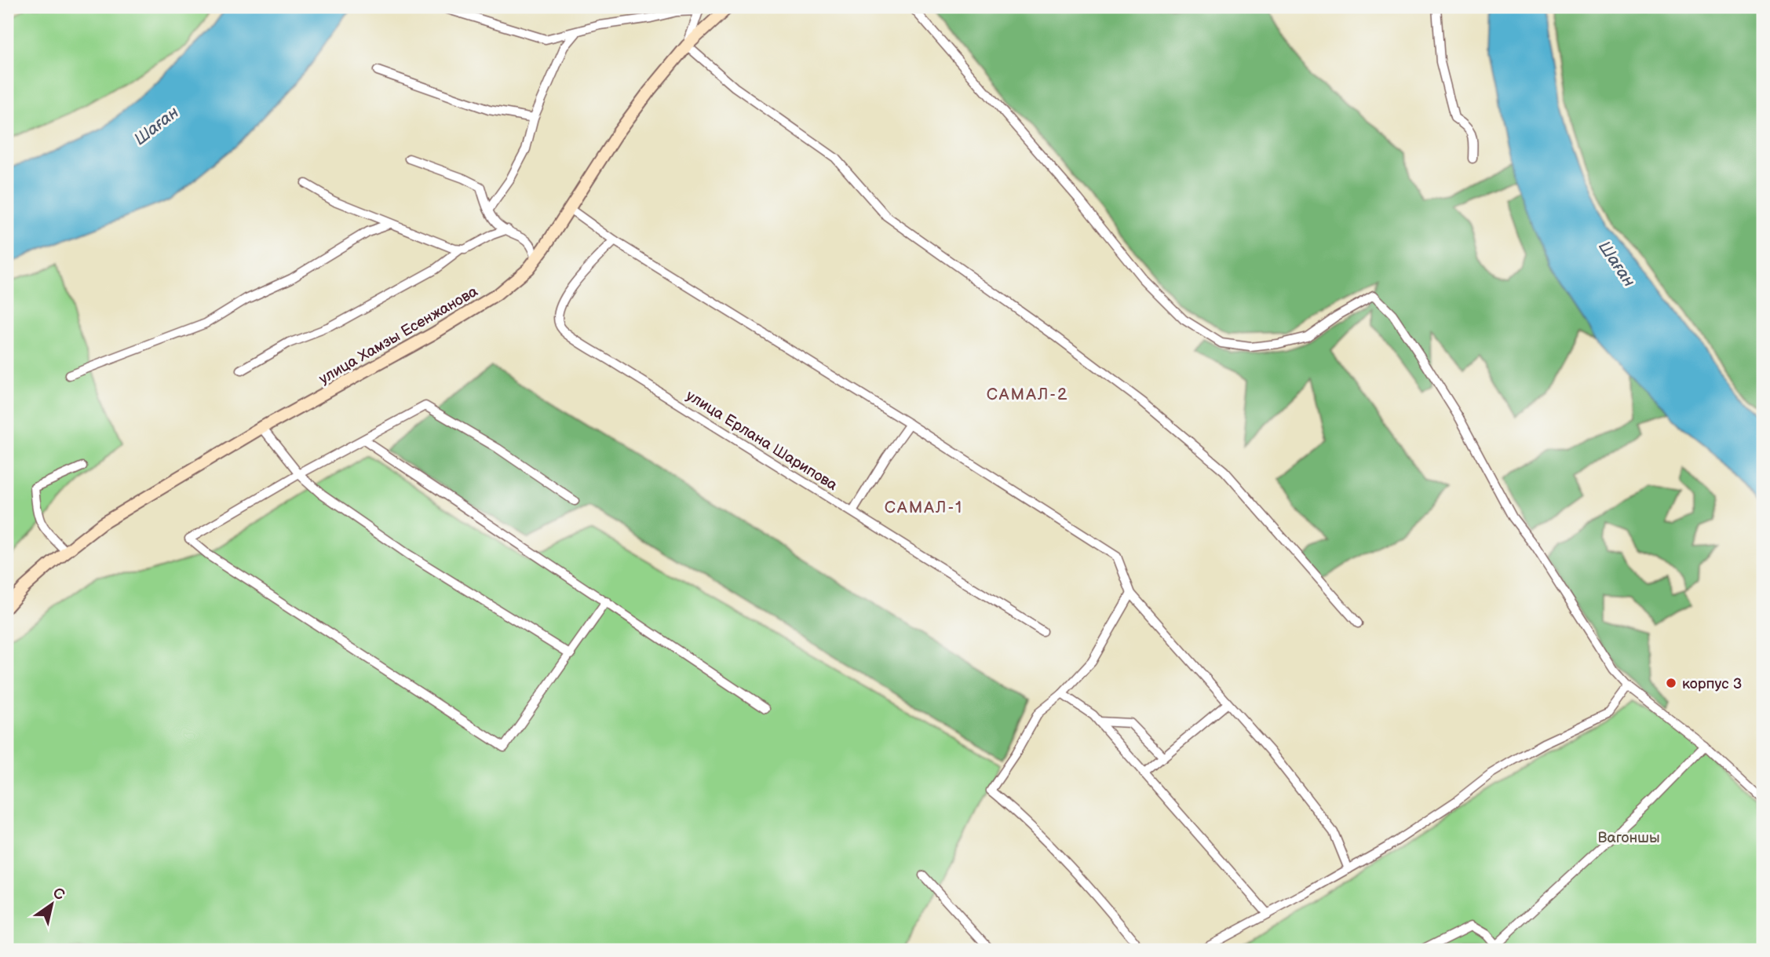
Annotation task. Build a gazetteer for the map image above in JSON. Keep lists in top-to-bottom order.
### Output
{
  "streets": {
    "street": ["улица Хамзы Есенжанова", "улица Ерлана Шарипова"]
  },
  "districts": ["САМАЛ-2", "САМАЛ-1"],
  "water": ["Шаған"],
  "parks": ["Вагоншы"],
  "places": ["корпус 3"],
  "north": "top right"
}
